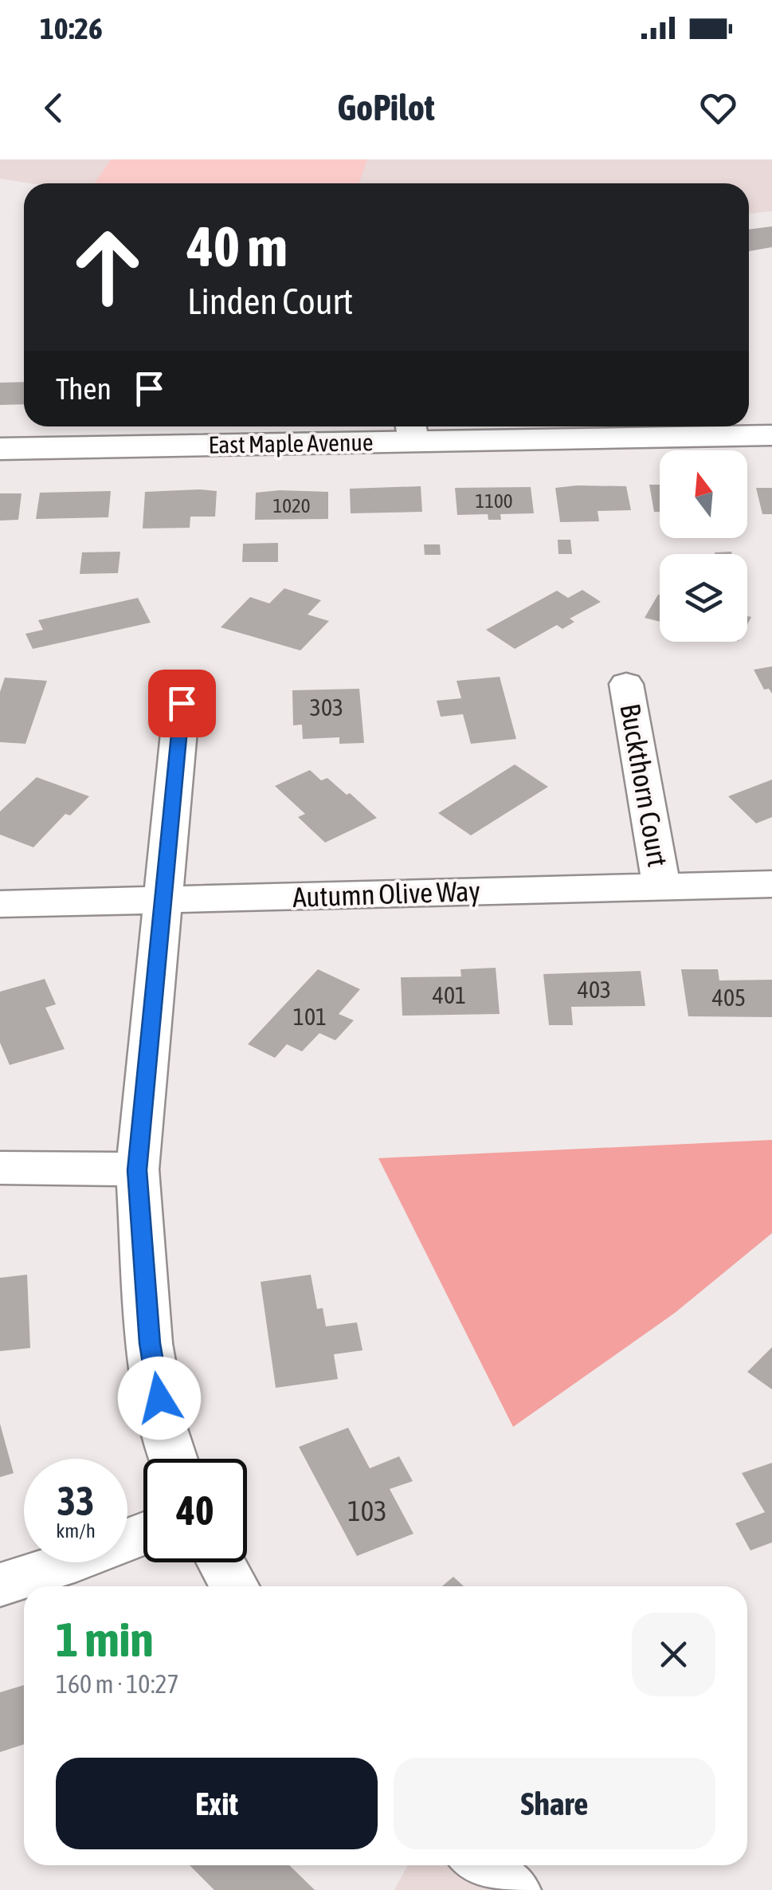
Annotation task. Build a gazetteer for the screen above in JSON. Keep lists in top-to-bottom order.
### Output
{
  "streets": {
    "main road": ["East Maple Avenue"],
    "street": ["Buckthorn Court", "Autumn Olive Way"]
  },
  "crossings": [
    ["Buckthorn Court", "Autumn Olive Way"]
  ],
  "house_numbers": [
    "1100",
    "1020",
    "303",
    "403",
    "401",
    "405",
    "101",
    "103"
  ],
  "north": "top",
  "page": {
    "status": "10:26",
    "header": "GoPilot",
    "turn": ["40 m", "Linden Court"],
    "then": "Then",
    "speed": "33 km/h",
    "limit": "40",
    "heading": ["1 min", "160 m · 10:27"],
    "buttons": ["Exit", "Share"]
  }
}
